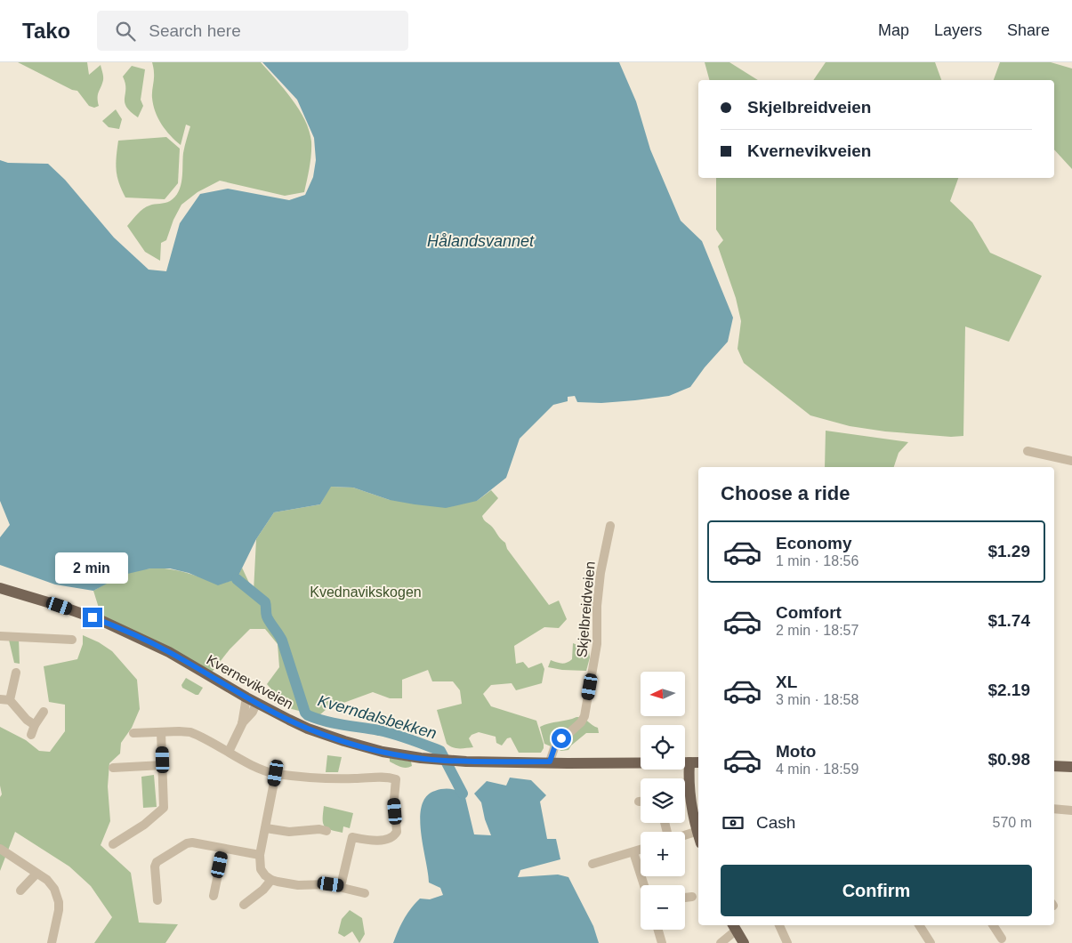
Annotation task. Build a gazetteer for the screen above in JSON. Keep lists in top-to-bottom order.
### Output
{
  "streets": {
    "main road": ["Kvernevikveien"],
    "street": ["Skjelbreidveien"]
  },
  "crossings": [
    ["Skjelbreidveien", "Kvernevikveien"]
  ],
  "water": ["Hålandsvannet", "Kverndalsbekken"],
  "parks": ["Kvednavikskogen"],
  "north": "left",
  "page": {
    "header": "Tako",
    "search": "Search here",
    "nav": ["Map", "Layers", "Share"],
    "banner": ["Skjelbreidveien", "Kvernevikveien"],
    "heading": "Choose a ride",
    "list": [
      {
        "name": "Economy",
        "note": "1 min · 18:56",
        "value": "$1.29"
      },
      {
        "name": "Comfort",
        "note": "2 min · 18:57",
        "value": "$1.74"
      },
      {
        "name": "XL",
        "note": "3 min · 18:58",
        "value": "$2.19"
      },
      {
        "name": "Moto",
        "note": "4 min · 18:59",
        "value": "$0.98"
      }
    ],
    "bubble": "2 min",
    "map_buttons": ["+", "−"],
    "pay": ["Cash", "570 m"],
    "buttons": "Confirm"
  }
}
